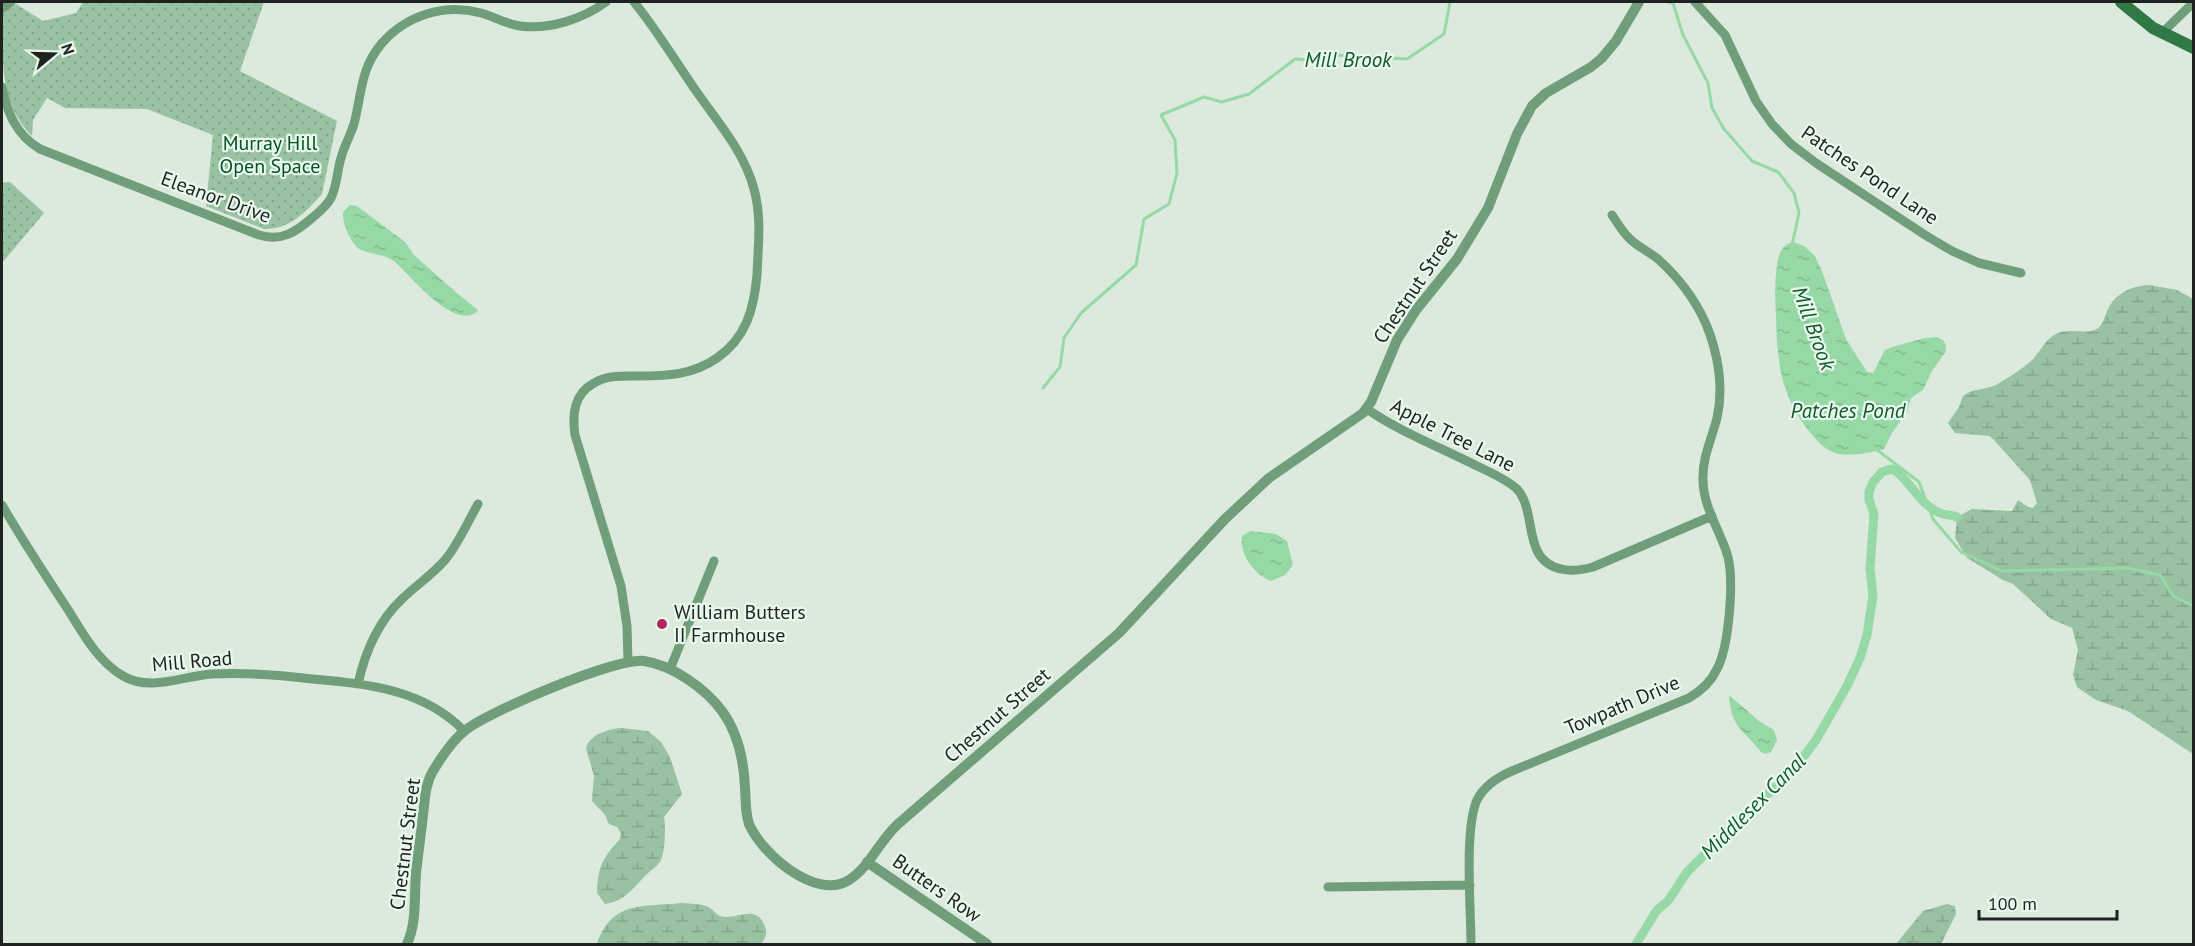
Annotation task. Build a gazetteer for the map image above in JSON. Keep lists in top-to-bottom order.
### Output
{
  "streets": {
    "street": [
      "Patches Pond Lane",
      "Eleanor Drive",
      "Chestnut Street",
      "Apple Tree Lane",
      "Mill Road",
      "Towpath Drive",
      "Butters Row"
    ]
  },
  "crossings": [
    ["Chestnut Street", "Apple Tree Lane"],
    ["Chestnut Street", "Mill Road"],
    ["Chestnut Street", "Butters Row"],
    ["Apple Tree Lane", "Towpath Drive"]
  ],
  "water": ["Mill Brook", "Patches Pond", "Middlesex Canal"],
  "parks": ["Murray Hill Open Space"],
  "places": ["William Butters II Farmhouse"],
  "scale_bar": "100 m",
  "north": "right"
}
